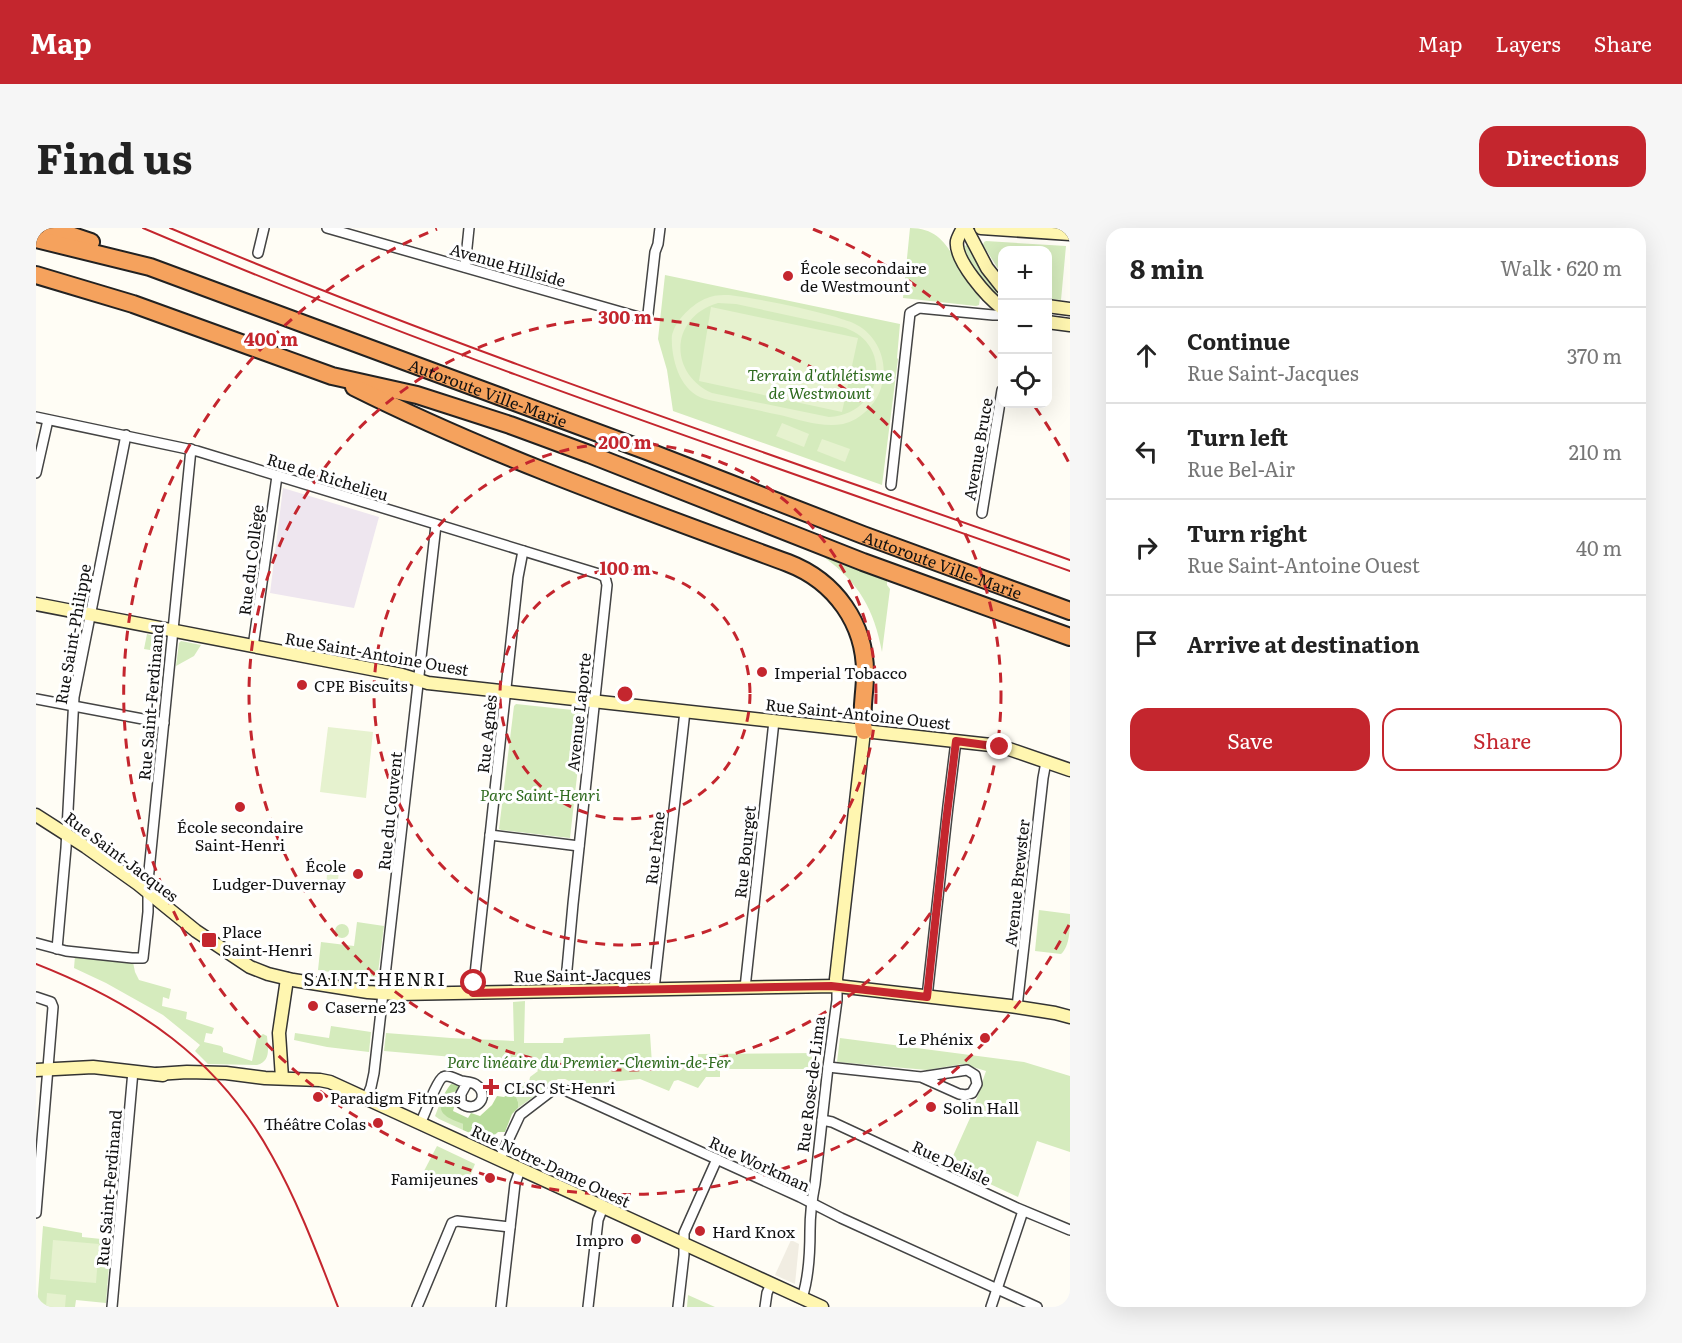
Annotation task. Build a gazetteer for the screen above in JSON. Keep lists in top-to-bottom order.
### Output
{
  "streets": {
    "highway": ["Autoroute Ville-Marie"],
    "main road": [
      "Rue Saint-Antoine Ouest",
      "Rue Saint-Jacques",
      "Rue Rose-de-Lima",
      "Rue Notre-Dame Ouest"
    ],
    "street": [
      "Avenue Hillside",
      "Avenue Bruce",
      "Rue de Richelieu",
      "Rue du Collège",
      "Rue Saint-Philippe",
      "Rue Saint-Ferdinand",
      "Avenue Laporte",
      "Rue Agnès",
      "Rue du Couvent",
      "Rue Irène",
      "Rue Bourget",
      "Avenue Brewster",
      "Rue Delisle",
      "Rue Workman"
    ]
  },
  "crossings": [
    ["Rue de Richelieu", "Rue du Collège"],
    ["Rue de Richelieu", "Rue Saint-Philippe"],
    ["Rue de Richelieu", "Rue Saint-Ferdinand"],
    ["Rue de Richelieu", "Avenue Laporte"],
    ["Rue de Richelieu", "Rue Agnès"],
    ["Rue de Richelieu", "Rue du Couvent"],
    ["Rue du Collège", "Rue Saint-Antoine Ouest"],
    ["Rue Saint-Philippe", "Rue Saint-Antoine Ouest"],
    ["Rue Saint-Philippe", "Rue Saint-Ferdinand"],
    ["Rue Saint-Philippe", "Rue Saint-Jacques"],
    ["Rue Saint-Antoine Ouest", "Rue Saint-Ferdinand"],
    ["Rue Saint-Antoine Ouest", "Avenue Laporte"],
    ["Rue Saint-Antoine Ouest", "Rue Agnès"],
    ["Rue Saint-Antoine Ouest", "Rue du Couvent"],
    ["Rue Saint-Antoine Ouest", "Rue Irène"],
    ["Rue Saint-Antoine Ouest", "Rue Bourget"],
    ["Rue Saint-Antoine Ouest", "Avenue Brewster"],
    ["Rue Saint-Antoine Ouest", "Rue Rose-de-Lima"],
    ["Rue Saint-Ferdinand", "Rue Saint-Jacques"],
    ["Rue Saint-Ferdinand", "Rue Notre-Dame Ouest"],
    ["Avenue Laporte", "Rue Saint-Jacques"],
    ["Rue Agnès", "Rue Saint-Jacques"],
    ["Rue du Couvent", "Rue Saint-Jacques"],
    ["Rue du Couvent", "Rue Notre-Dame Ouest"],
    ["Rue Irène", "Rue Saint-Jacques"],
    ["Rue Bourget", "Rue Saint-Jacques"],
    ["Rue Saint-Jacques", "Avenue Brewster"],
    ["Rue Saint-Jacques", "Rue Rose-de-Lima"],
    ["Rue Rose-de-Lima", "Rue Delisle"],
    ["Rue Rose-de-Lima", "Rue Workman"],
    ["Rue Rose-de-Lima", "Rue Notre-Dame Ouest"],
    ["Rue Workman", "Rue Notre-Dame Ouest"]
  ],
  "districts": ["SAINT-HENRI"],
  "parks": ["Terrain d'athlétisme de Westmount", "Parc Saint-Henri", "Parc linéaire du Premier-Chemin-de-Fer"],
  "places": {
    "other": [
      "École secondaire de Westmount",
      "Imperial Tobacco",
      "CPE Biscuits",
      "École secondaire Saint-Henri",
      "École Ludger-Duvernay",
      "Caserne 23",
      "Le Phénix",
      "Paradigm Fitness",
      "Solin Hall",
      "Théâtre Colas",
      "Famijeunes",
      "Hard Knox",
      "Impro"
    ],
    "transit": ["Place Saint-Henri"],
    "health": ["CLSC St-Henri"]
  },
  "page": {
    "header": "Map",
    "nav": ["Map", "Layers", "Share"],
    "title": "Find us",
    "buttons": [
      "Directions",
      ["Save", "Share"]
    ],
    "heading": ["8 min", "Walk · 620 m"],
    "map_buttons": ["+", "−"],
    "list": [
      ["Continue", "Rue Saint-Jacques", "370 m"],
      ["Turn left", "Rue Bel-Air", "210 m"],
      ["Turn right", "Rue Saint-Antoine Ouest", "40 m"],
      "Arrive at destination"
    ]
  },
  "rings": [
    "300 m",
    "400 m",
    "200 m",
    "100 m"
  ]
}
